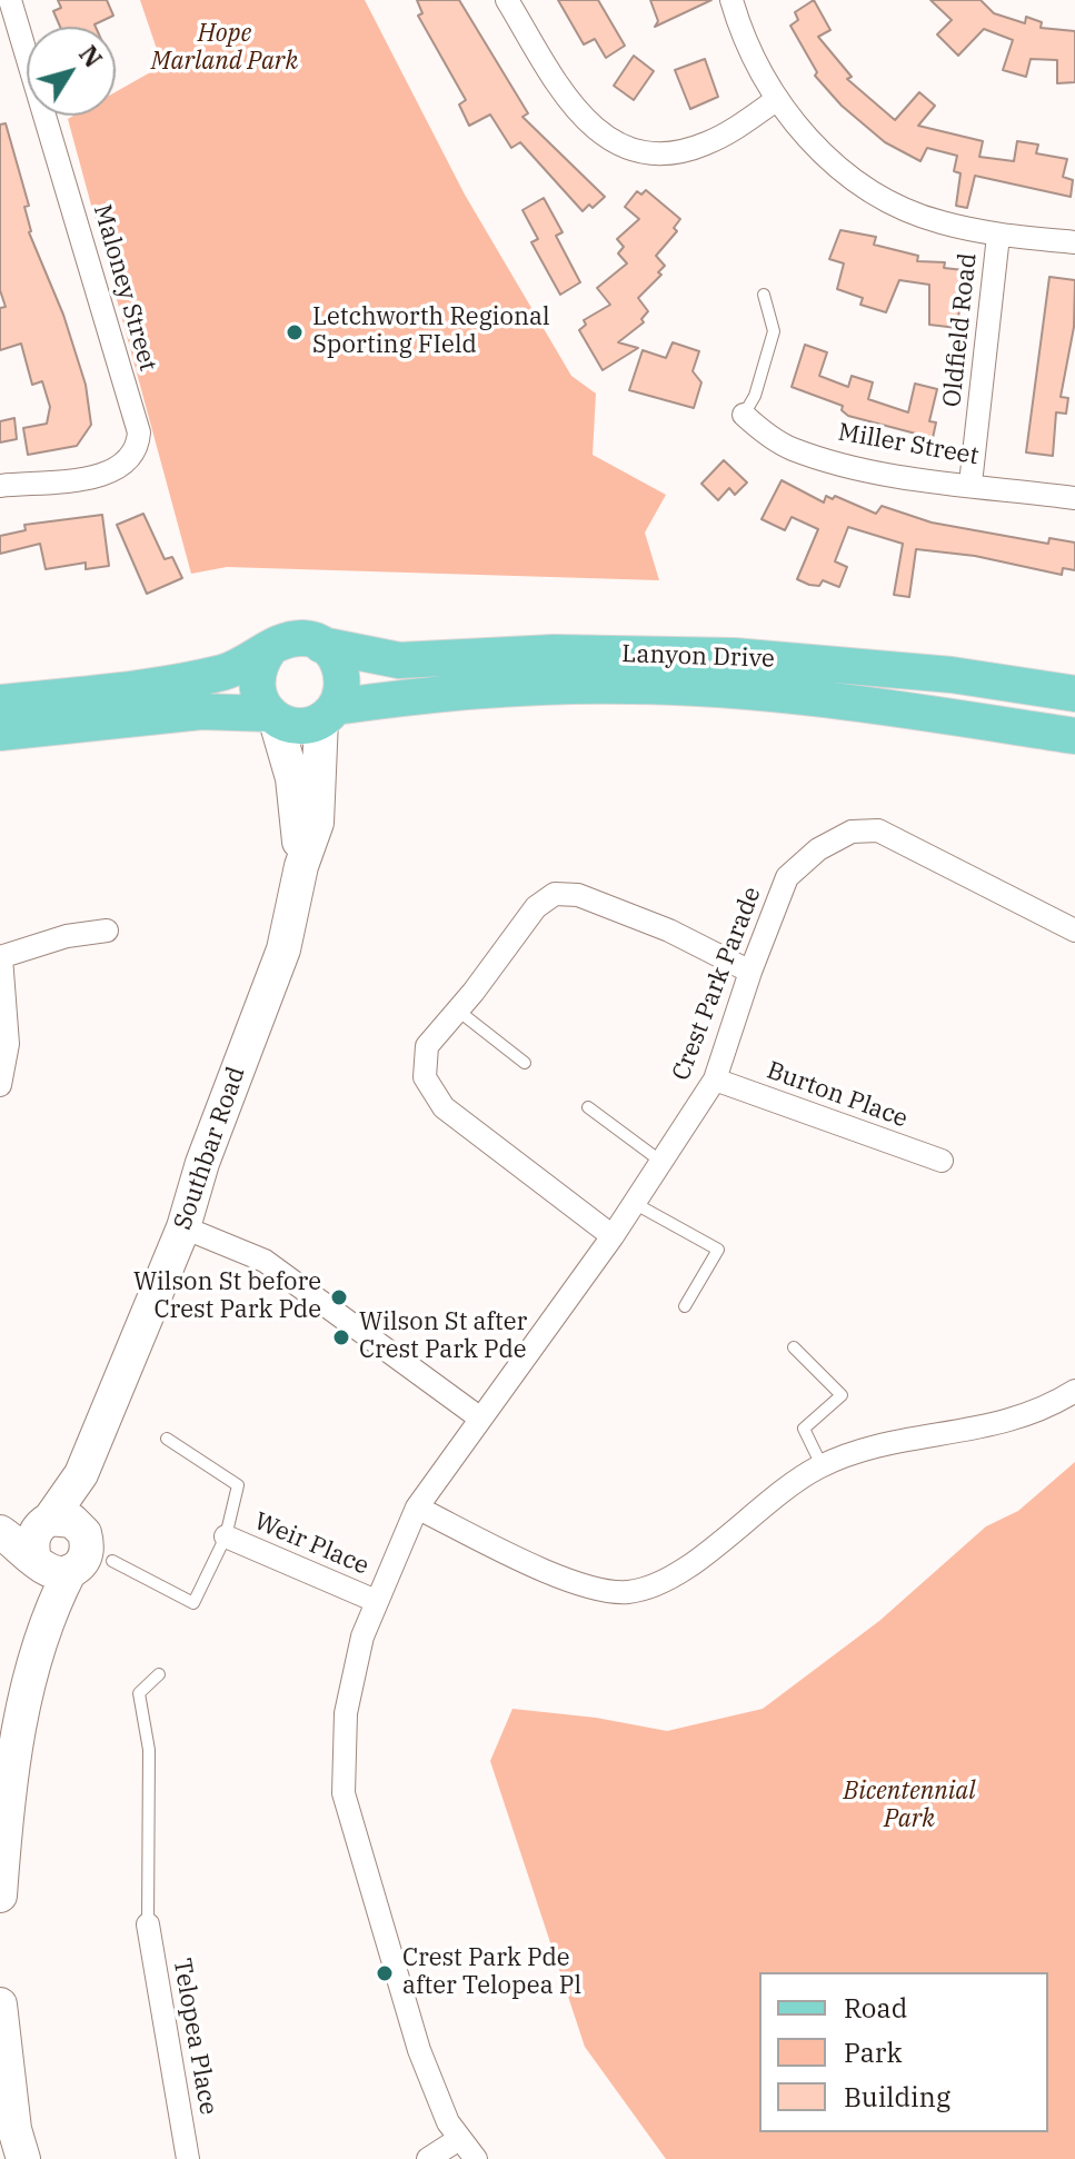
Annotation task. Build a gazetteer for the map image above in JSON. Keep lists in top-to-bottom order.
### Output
{
  "streets": {
    "main road": ["Lanyon Drive", "Southbar Road"],
    "street": [
      "Maloney Street",
      "Oldfield Road",
      "Miller Street",
      "Crest Park Parade",
      "Burton Place",
      "Weir Place",
      "Telopea Place"
    ]
  },
  "crossings": [
    ["Oldfield Road", "Miller Street"],
    ["Lanyon Drive", "Southbar Road"],
    ["Crest Park Parade", "Burton Place"],
    ["Crest Park Parade", "Weir Place"]
  ],
  "parks": ["Hope Marland Park", "Bicentennial Park"],
  "places": [
    "Letchworth Regional Sporting FIeld",
    "Wilson St before Crest Park Pde",
    "Wilson St after Crest Park Pde",
    "Crest Park Pde after Telopea Pl"
  ],
  "legend": ["Road", "Park", "Building"],
  "north": "top right"
}
